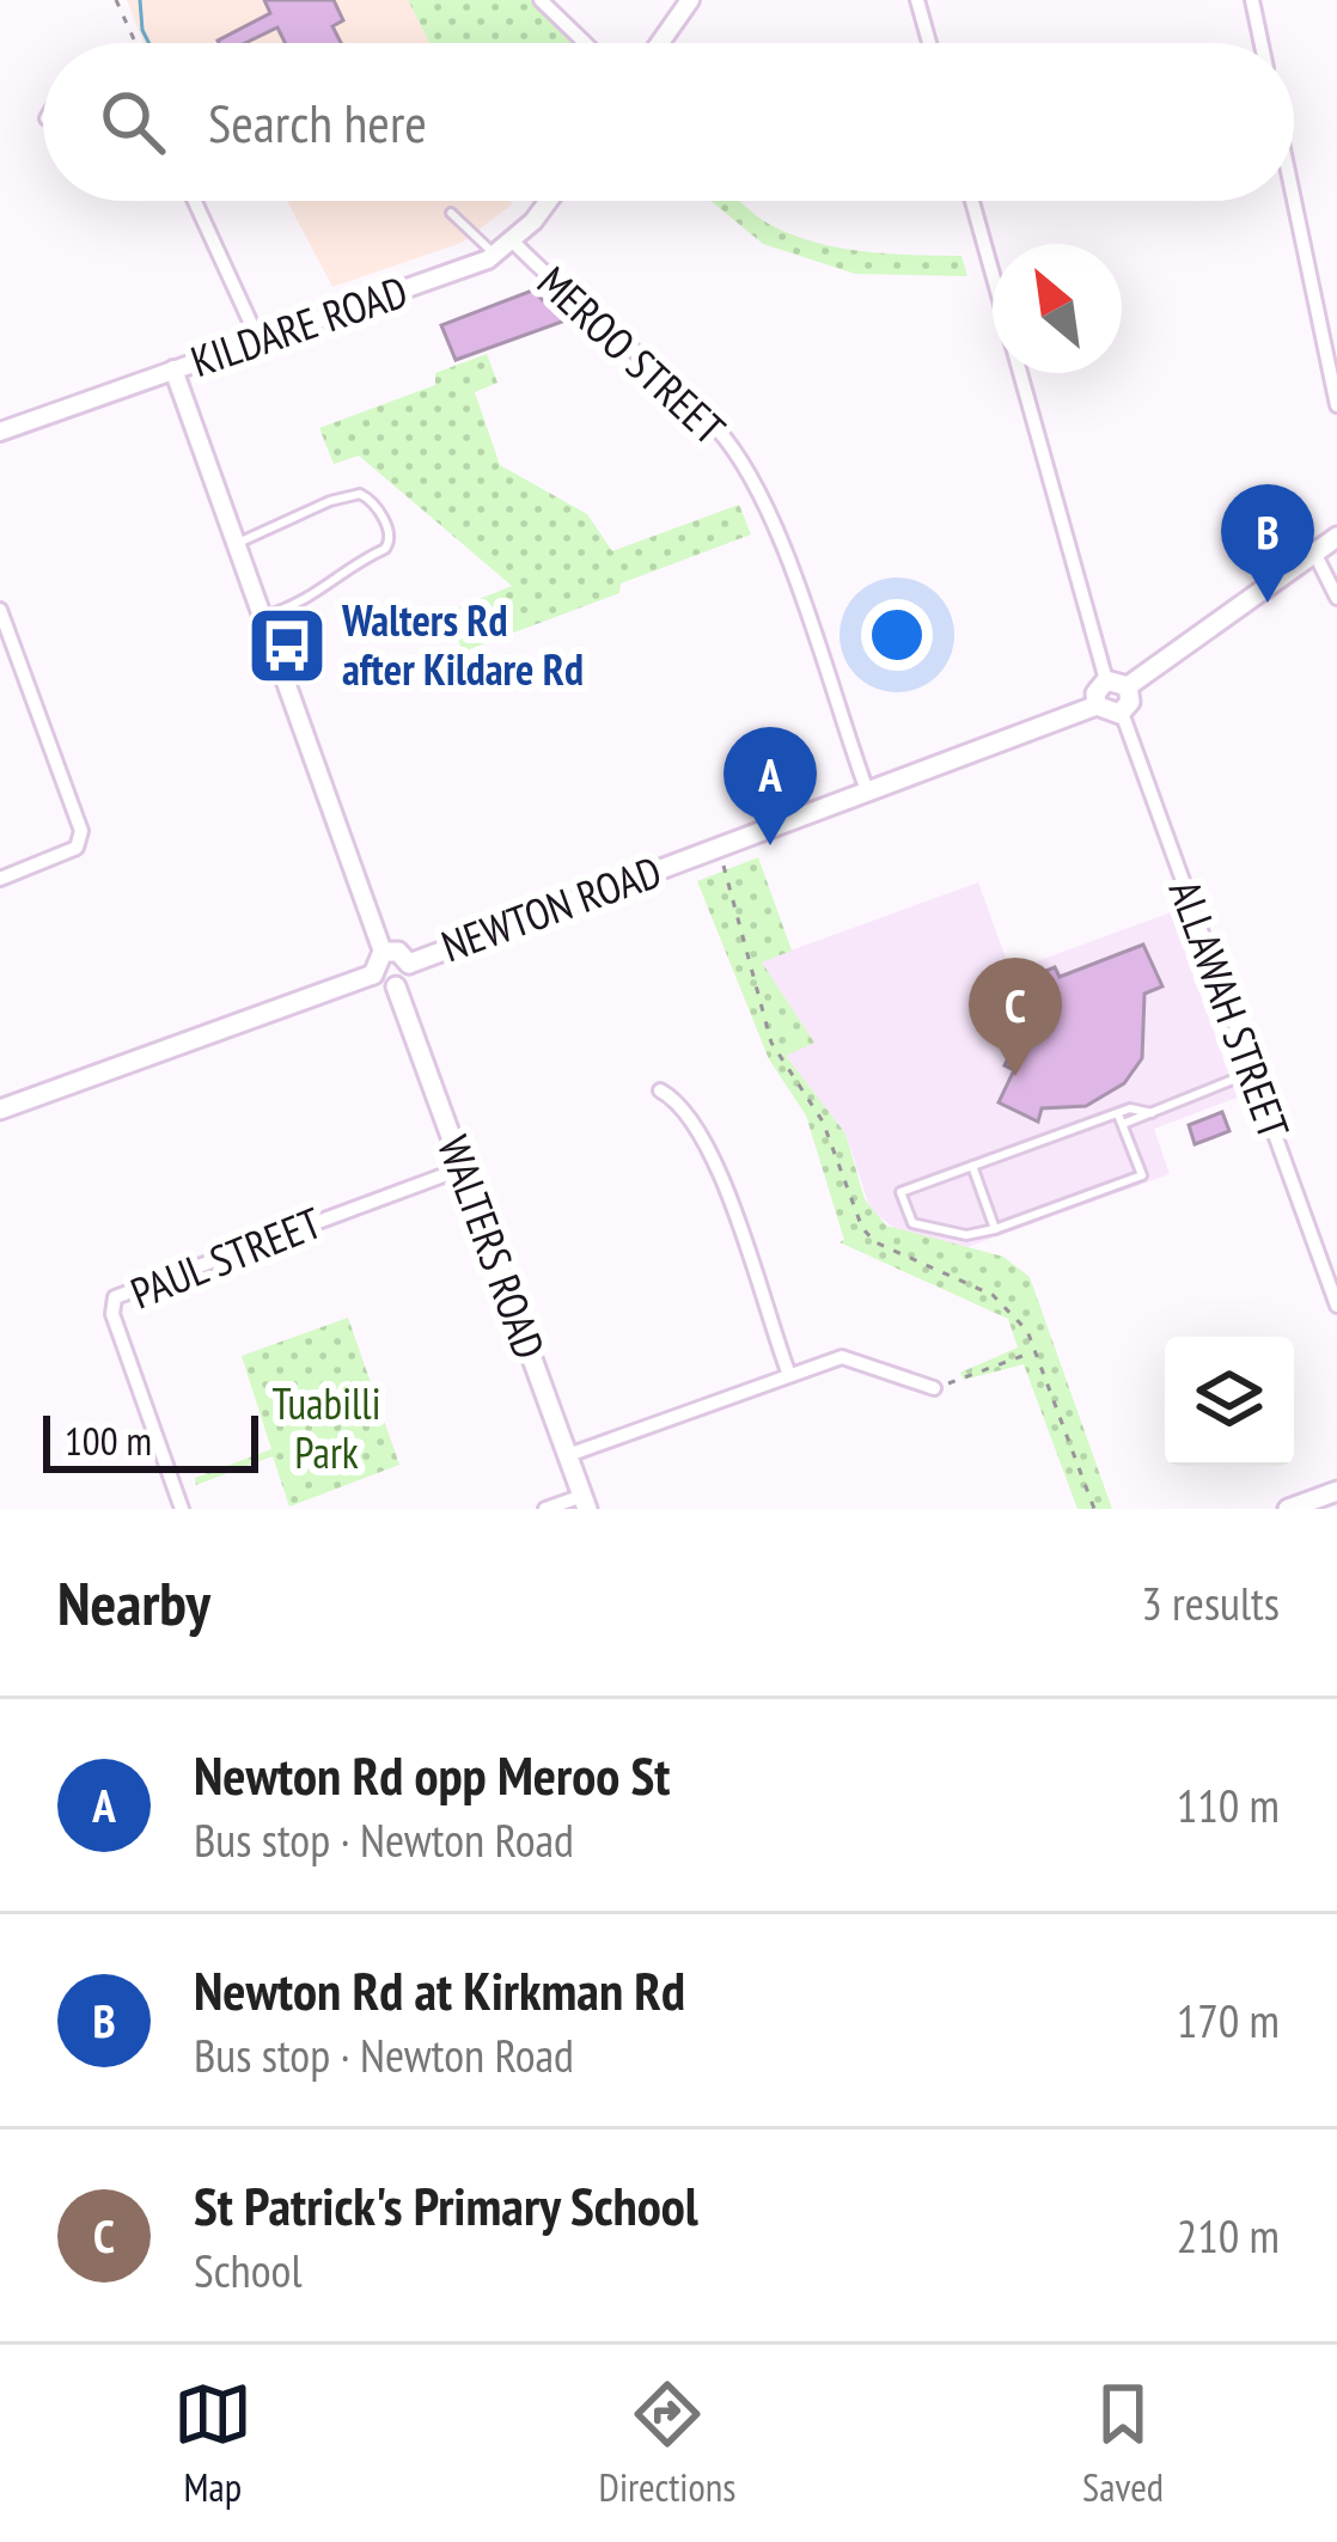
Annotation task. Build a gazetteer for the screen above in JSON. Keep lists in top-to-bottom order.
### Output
{
  "streets": {
    "main road": ["NEWTON ROAD", "WALTERS ROAD"],
    "street": [
      "KILDARE ROAD",
      "MEROO STREET",
      "ALLAWAH STREET",
      "PAUL STREET"
    ]
  },
  "crossings": [
    ["KILDARE ROAD", "MEROO STREET"],
    ["MEROO STREET", "NEWTON ROAD"],
    ["NEWTON ROAD", "ALLAWAH STREET"],
    ["NEWTON ROAD", "WALTERS ROAD"],
    ["WALTERS ROAD", "PAUL STREET"]
  ],
  "parks": ["Tuabilli Park"],
  "places": {
    "bus stop": ["Walters Rd after Kildare Rd"]
  },
  "scale_bar": "100 m",
  "north": "top left",
  "page": {
    "search": "Search here",
    "pins": ["B", "A", "C"],
    "scale": "100 m",
    "heading": ["Nearby", "3 results"],
    "list": [
      {
        "mark": "A",
        "name": "Newton Rd opp Meroo St",
        "note": "Bus stop · Newton Road",
        "value": "110 m"
      },
      {
        "mark": "B",
        "name": "Newton Rd at Kirkman Rd",
        "note": "Bus stop · Newton Road",
        "value": "170 m"
      },
      {
        "mark": "C",
        "name": "St Patrick's Primary School",
        "note": "School",
        "value": "210 m"
      }
    ],
    "nav": ["Map", "Directions", "Saved"]
  }
}
